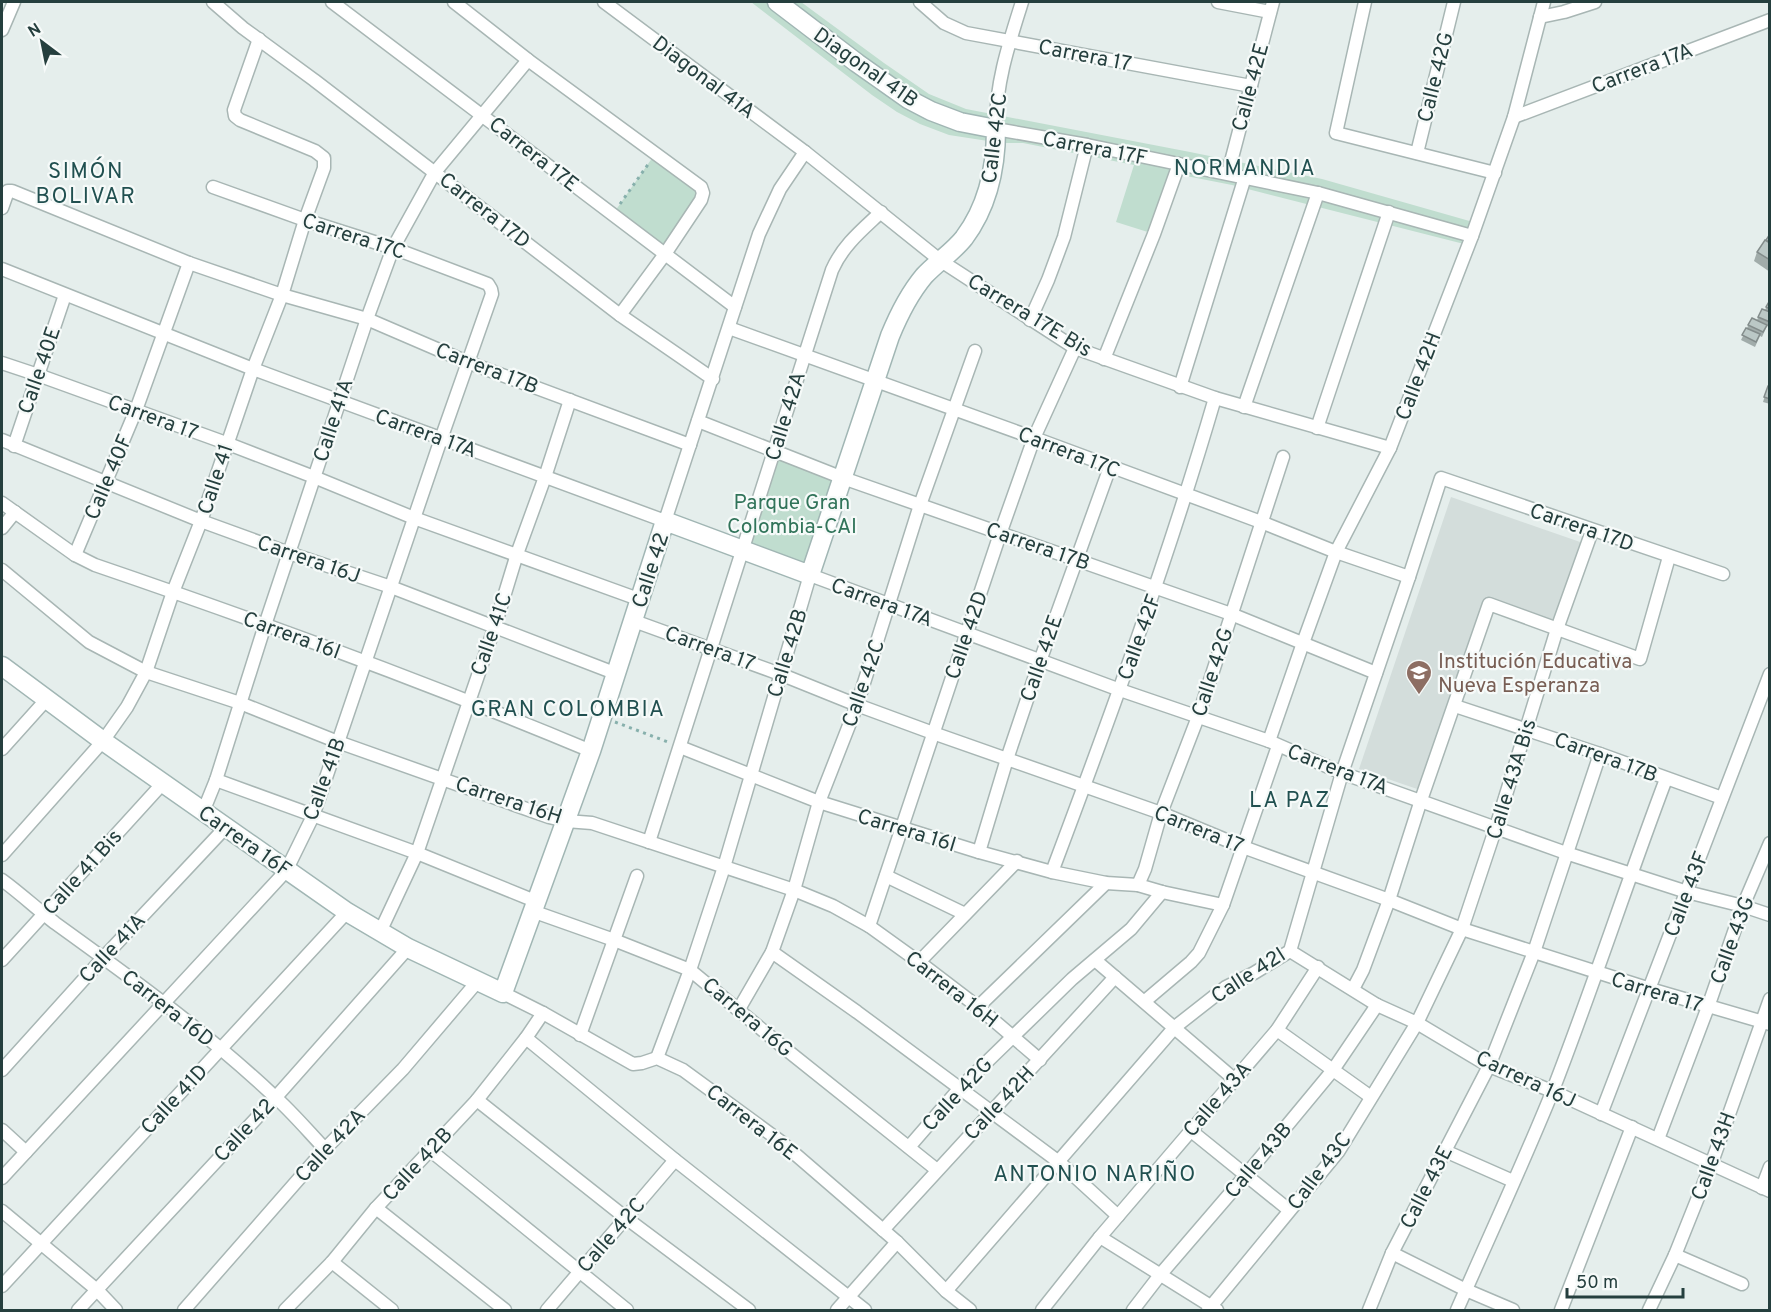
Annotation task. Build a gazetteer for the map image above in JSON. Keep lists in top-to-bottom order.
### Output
{
  "streets": {
    "street": [
      "Carrera 17",
      "Diagonal 41B",
      "Carrera 17A",
      "Diagonal 41A",
      "Calle 42G",
      "Calle 42E",
      "Calle 42C",
      "Carrera 17F",
      "Carrera 17E",
      "Carrera 17D",
      "Carrera 17C",
      "Carrera 17E Bis",
      "Carrera 17B",
      "Calle 40E",
      "Calle 42H",
      "Calle 42A",
      "Calle 41A",
      "Calle 40F",
      "Calle 41",
      "Carrera 16J",
      "Calle 42",
      "Calle 41C",
      "Carrera 16I",
      "Calle 42D",
      "Calle 42F",
      "Calle 42B",
      "Calle 41B",
      "Calle 43A Bis",
      "Carrera 16H",
      "Carrera 16F",
      "Calle 41 Bis",
      "Calle 43F",
      "Calle 43G",
      "Calle 42I",
      "Carrera 16D",
      "Carrera 16G",
      "Calle 41D",
      "Calle 43A",
      "Carrera 16E",
      "Calle 43H",
      "Calle 43B",
      "Calle 43C",
      "Calle 43E"
    ]
  },
  "crossings": [
    ["Carrera 17", "Calle 42G"],
    ["Carrera 17", "Calle 42E"],
    ["Carrera 17", "Calle 42C"],
    ["Carrera 17", "Calle 40E"],
    ["Carrera 17", "Calle 42H"],
    ["Carrera 17", "Calle 42A"],
    ["Carrera 17", "Calle 41A"],
    ["Carrera 17", "Calle 40F"],
    ["Carrera 17", "Calle 41"],
    ["Carrera 17", "Calle 42"],
    ["Carrera 17", "Calle 41C"],
    ["Carrera 17", "Calle 42D"],
    ["Carrera 17", "Calle 42F"],
    ["Carrera 17", "Calle 42B"],
    ["Carrera 17", "Calle 41B"],
    ["Carrera 17", "Calle 43A Bis"],
    ["Carrera 17", "Calle 43F"],
    ["Carrera 17", "Calle 43G"],
    ["Carrera 17", "Calle 42I"],
    ["Carrera 17", "Calle 43H"],
    ["Diagonal 41B", "Calle 42C"],
    ["Diagonal 41B", "Carrera 17F"],
    ["Carrera 17A", "Calle 42G"],
    ["Carrera 17A", "Calle 42E"],
    ["Carrera 17A", "Calle 42C"],
    ["Carrera 17A", "Calle 40E"],
    ["Carrera 17A", "Calle 42H"],
    ["Carrera 17A", "Calle 42A"],
    ["Carrera 17A", "Calle 41A"],
    ["Carrera 17A", "Calle 40F"],
    ["Carrera 17A", "Calle 41"],
    ["Carrera 17A", "Calle 42"],
    ["Carrera 17A", "Calle 41C"],
    ["Carrera 17A", "Calle 42D"],
    ["Carrera 17A", "Calle 42F"],
    ["Carrera 17A", "Calle 42B"],
    ["Carrera 17A", "Calle 41B"],
    ["Carrera 17A", "Calle 43A Bis"],
    ["Carrera 17A", "Calle 43F"],
    ["Carrera 17A", "Calle 43G"],
    ["Carrera 17A", "Calle 42I"],
    ["Diagonal 41A", "Carrera 17E Bis"],
    ["Diagonal 41A", "Calle 42"],
    ["Calle 42G", "Carrera 17C"],
    ["Calle 42G", "Carrera 17B"],
    ["Calle 42G", "Carrera 16I"],
    ["Calle 42G", "Carrera 16H"],
    ["Calle 42G", "Carrera 16G"],
    ["Calle 42E", "Carrera 17F"],
    ["Calle 42E", "Carrera 17C"],
    ["Calle 42E", "Carrera 17B"],
    ["Calle 42E", "Carrera 16I"],
    ["Calle 42C", "Carrera 17F"],
    ["Calle 42C", "Carrera 17C"],
    ["Calle 42C", "Carrera 17E Bis"],
    ["Calle 42C", "Carrera 17B"],
    ["Calle 42C", "Carrera 16I"],
    ["Calle 42C", "Calle 42B"],
    ["Calle 42C", "Carrera 16H"],
    ["Calle 42C", "Carrera 16G"],
    ["Carrera 17F", "Calle 42H"],
    ["Carrera 17E", "Calle 41A"],
    ["Carrera 17E", "Calle 42"],
    ["Carrera 17D", "Calle 41A"],
    ["Carrera 17D", "Calle 41"],
    ["Carrera 17D", "Calle 42"],
    ["Carrera 17D", "Calle 43A Bis"],
    ["Carrera 17D", "Calle 42I"],
    ["Carrera 17C", "Calle 42H"],
    ["Carrera 17C", "Calle 42A"],
    ["Carrera 17C", "Calle 41A"],
    ["Carrera 17C", "Calle 41"],
    ["Carrera 17C", "Calle 42"],
    ["Carrera 17C", "Calle 42D"],
    ["Carrera 17C", "Calle 42F"],
    ["Carrera 17C", "Calle 42B"],
    ["Carrera 17C", "Calle 41B"],
    ["Carrera 17C", "Calle 42I"],
    ["Carrera 17E Bis", "Calle 42H"],
    ["Carrera 17E Bis", "Calle 42A"],
    ["Carrera 17E Bis", "Calle 42"],
    ["Carrera 17E Bis", "Calle 42D"],
    ["Carrera 17E Bis", "Calle 42F"],
    ["Carrera 17E Bis", "Calle 42B"],
    ["Carrera 17B", "Calle 42H"],
    ["Carrera 17B", "Calle 42A"],
    ["Carrera 17B", "Calle 41A"],
    ["Carrera 17B", "Calle 40F"],
    ["Carrera 17B", "Calle 41"],
    ["Carrera 17B", "Calle 42"],
    ["Carrera 17B", "Calle 41C"],
    ["Carrera 17B", "Calle 42D"],
    ["Carrera 17B", "Calle 42F"],
    ["Carrera 17B", "Calle 42B"],
    ["Carrera 17B", "Calle 41B"],
    ["Carrera 17B", "Calle 43A Bis"],
    ["Carrera 17B", "Calle 43F"],
    ["Carrera 17B", "Calle 42I"],
    ["Calle 40E", "Carrera 16J"],
    ["Calle 42H", "Carrera 16I"],
    ["Calle 42H", "Carrera 16H"],
    ["Calle 42H", "Carrera 16G"],
    ["Calle 42H", "Carrera 16E"],
    ["Calle 42A", "Carrera 16I"],
    ["Calle 42A", "Carrera 16H"],
    ["Calle 42A", "Carrera 16F"],
    ["Calle 42A", "Carrera 16D"],
    ["Calle 41A", "Carrera 16J"],
    ["Calle 41A", "Carrera 16I"],
    ["Calle 41A", "Carrera 16H"],
    ["Calle 41A", "Carrera 16F"],
    ["Calle 41A", "Carrera 16D"],
    ["Calle 41A", "Carrera 16G"],
    ["Calle 40F", "Carrera 16J"],
    ["Calle 40F", "Carrera 16I"],
    ["Calle 41", "Carrera 16J"],
    ["Calle 41", "Carrera 16I"],
    ["Calle 41", "Carrera 16H"],
    ["Calle 41", "Carrera 16F"],
    ["Carrera 16J", "Calle 42"],
    ["Carrera 16J", "Calle 41C"],
    ["Carrera 16J", "Calle 41B"],
    ["Carrera 16J", "Calle 43A Bis"],
    ["Carrera 16J", "Calle 43F"],
    ["Carrera 16J", "Calle 43G"],
    ["Carrera 16J", "Calle 42I"],
    ["Carrera 16J", "Calle 43A"],
    ["Carrera 16J", "Calle 43H"],
    ["Carrera 16J", "Calle 43B"],
    ["Carrera 16J", "Calle 43C"],
    ["Carrera 16J", "Calle 43E"],
    ["Calle 42", "Carrera 16I"],
    ["Calle 42", "Carrera 16H"],
    ["Calle 42", "Carrera 16F"],
    ["Calle 42", "Carrera 16D"],
    ["Calle 42", "Carrera 16G"],
    ["Calle 41C", "Carrera 16I"],
    ["Calle 41C", "Carrera 16H"],
    ["Calle 41C", "Carrera 16F"],
    ["Calle 41C", "Carrera 16G"],
    ["Carrera 16I", "Calle 42D"],
    ["Carrera 16I", "Calle 42F"],
    ["Carrera 16I", "Calle 42B"],
    ["Carrera 16I", "Calle 41B"],
    ["Calle 42D", "Carrera 16H"],
    ["Calle 42B", "Carrera 16H"],
    ["Calle 42B", "Carrera 16G"],
    ["Calle 42B", "Carrera 16E"],
    ["Calle 41B", "Carrera 16H"],
    ["Calle 41B", "Carrera 16F"],
    ["Calle 41B", "Carrera 16D"],
    ["Calle 41B", "Carrera 16G"],
    ["Calle 43A Bis", "Calle 43C"],
    ["Carrera 16F", "Calle 41 Bis"],
    ["Carrera 16F", "Calle 41D"],
    ["Calle 41 Bis", "Carrera 16D"],
    ["Calle 42I", "Carrera 16E"],
    ["Carrera 16D", "Calle 41D"]
  ],
  "districts": [
    "NORMANDIA",
    "SIMÓN BOLIVAR",
    "GRAN COLOMBIA",
    "LA PAZ",
    "ANTONIO NARIÑO"
  ],
  "parks": ["Parque Gran Colombia-CAI"],
  "places": {
    "school or university": ["Institución Educativa Nueva Esperanza"]
  },
  "scale_bar": "50 m",
  "north": "top left"
}
